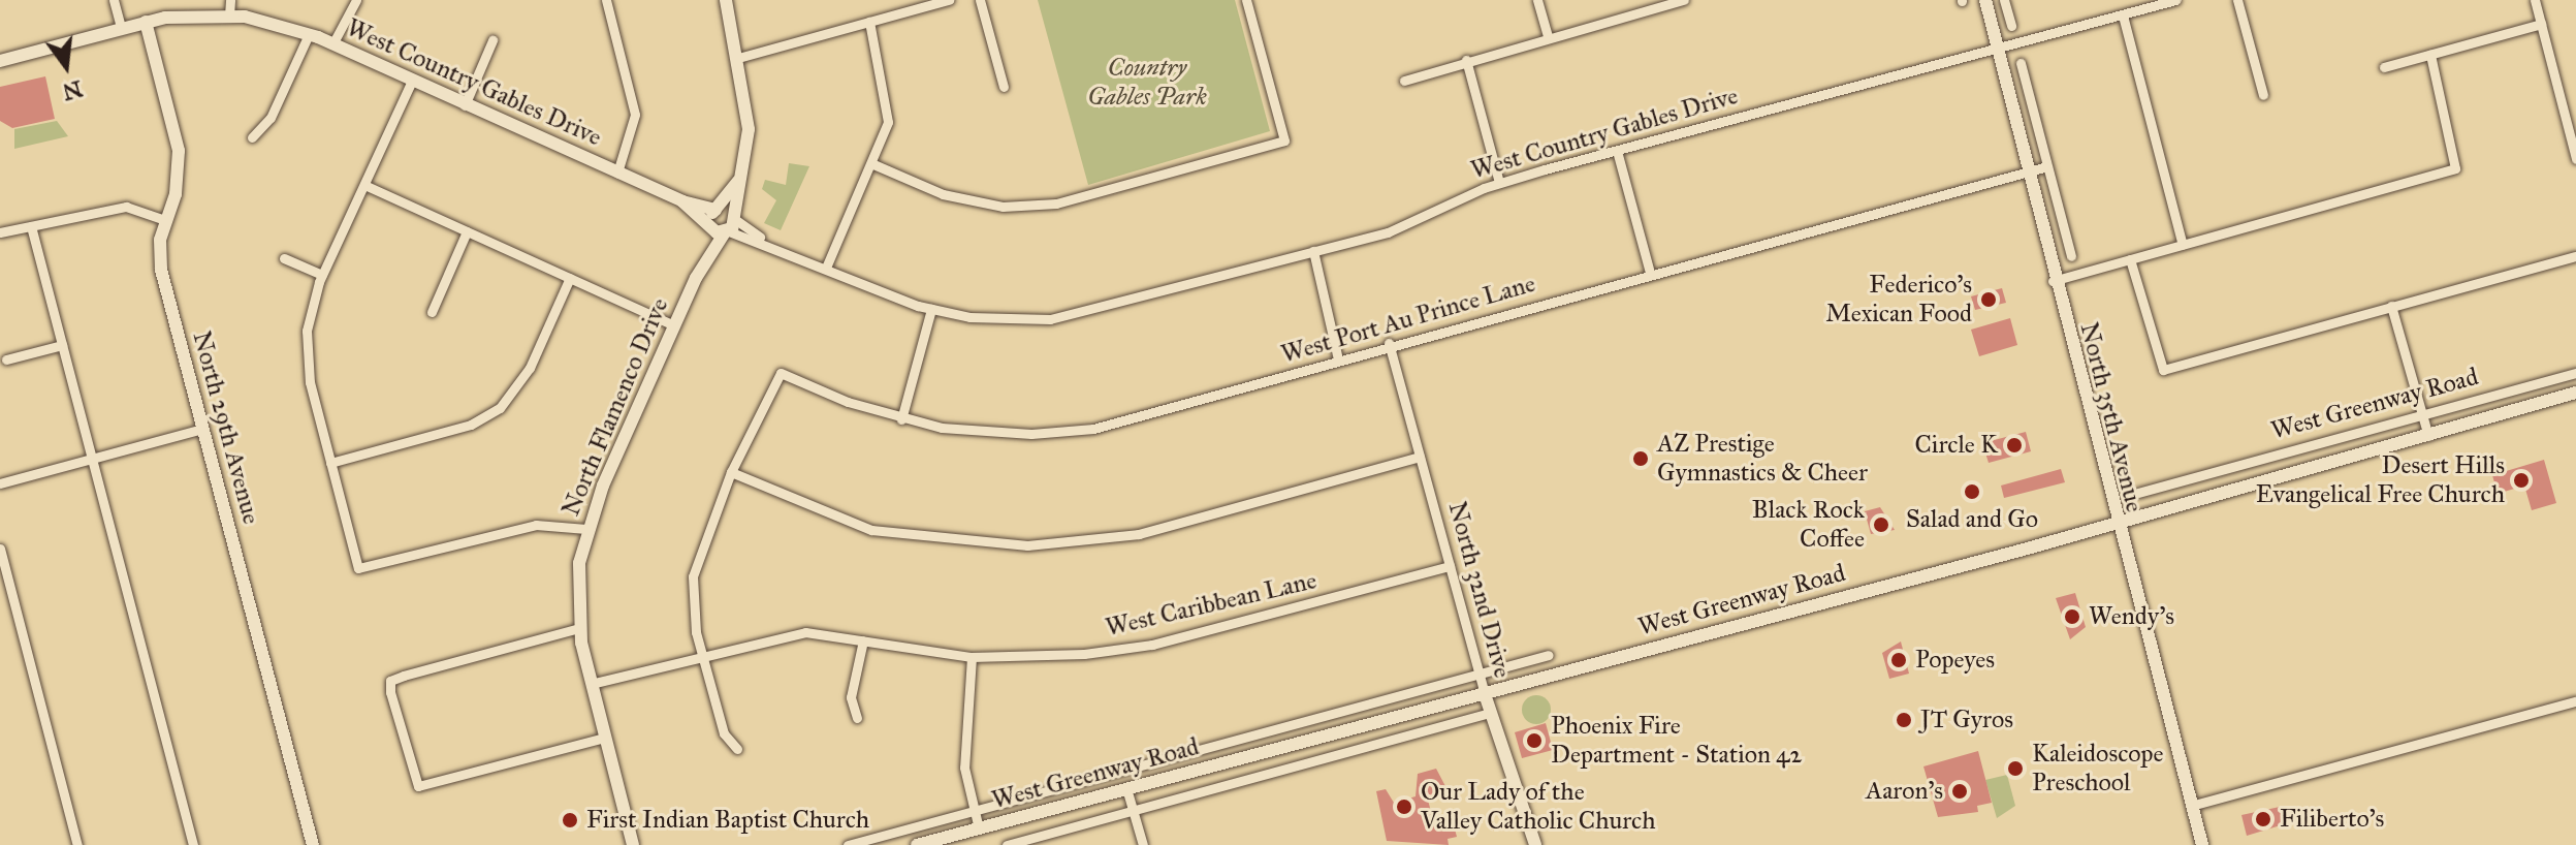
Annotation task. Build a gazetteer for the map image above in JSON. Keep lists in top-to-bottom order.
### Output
{
  "streets": {
    "street": [
      "West Country Gables Drive",
      "West Port Au Prince Lane",
      "West Greenway Road",
      "North Flamenco Drive",
      "North 35th Avenue",
      "North 29th Avenue",
      "North 32nd Drive",
      "West Caribbean Lane"
    ]
  },
  "crossings": [
    ["West Country Gables Drive", "North Flamenco Drive"],
    ["West Country Gables Drive", "North 35th Avenue"],
    ["West Country Gables Drive", "North 29th Avenue"],
    ["West Port Au Prince Lane", "North 35th Avenue"],
    ["West Port Au Prince Lane", "North 32nd Drive"],
    ["West Greenway Road", "North 35th Avenue"],
    ["West Greenway Road", "North 32nd Drive"],
    ["North Flamenco Drive", "West Caribbean Lane"],
    ["North 32nd Drive", "West Caribbean Lane"]
  ],
  "parks": ["Country Gables Park"],
  "places": [
    "Federico's Mexican Food",
    "Circle K",
    "AZ Prestige Gymnastics & Cheer",
    "Desert Hills Evangelical Free Church",
    "Salad and Go",
    "Black Rock Coffee",
    "Wendy's",
    "Popeyes",
    "JT Gyros",
    "Phoenix Fire Department - Station 42",
    "Kaleidoscope Preschool",
    "Aaron's",
    "Our Lady of the Valley Catholic Church",
    "Filiberto's",
    "First Indian Baptist Church"
  ],
  "north": "bottom"
}
